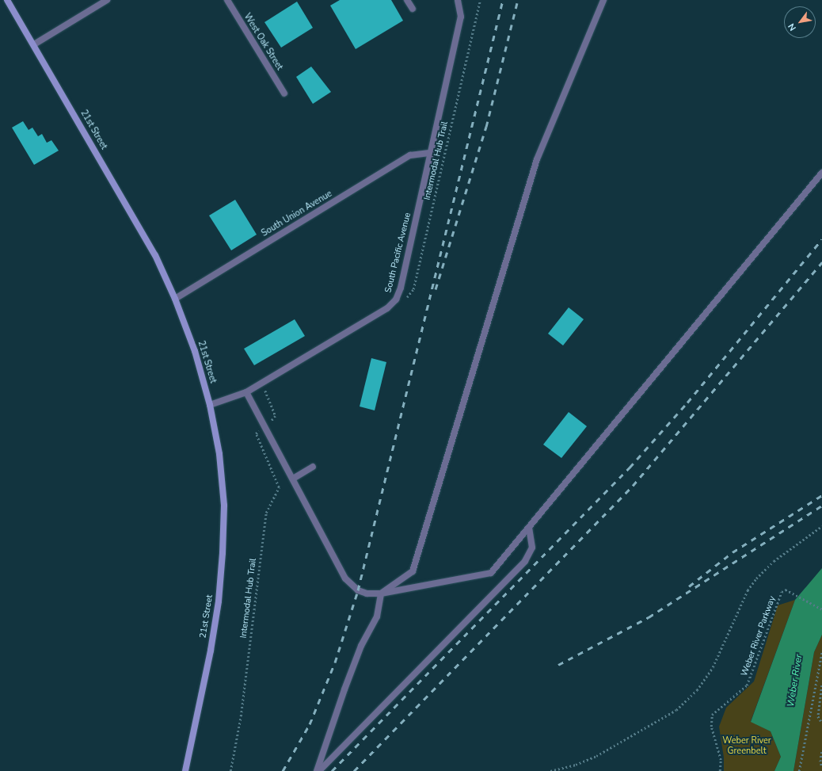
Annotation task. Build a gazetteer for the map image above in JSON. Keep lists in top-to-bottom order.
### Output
{
  "streets": {
    "main road": ["21st Street"],
    "street": ["West Oak Street", "South Union Avenue", "South Pacific Avenue"],
    "path": ["Intermodal Hub Trail", "Weber River Parkway"]
  },
  "crossings": [
    ["21st Street", "South Union Avenue"],
    ["21st Street", "South Pacific Avenue"],
    ["South Union Avenue", "South Pacific Avenue"]
  ],
  "water": ["Weber River"],
  "parks": ["Weber River Greenbelt"],
  "north": "bottom left"
}
